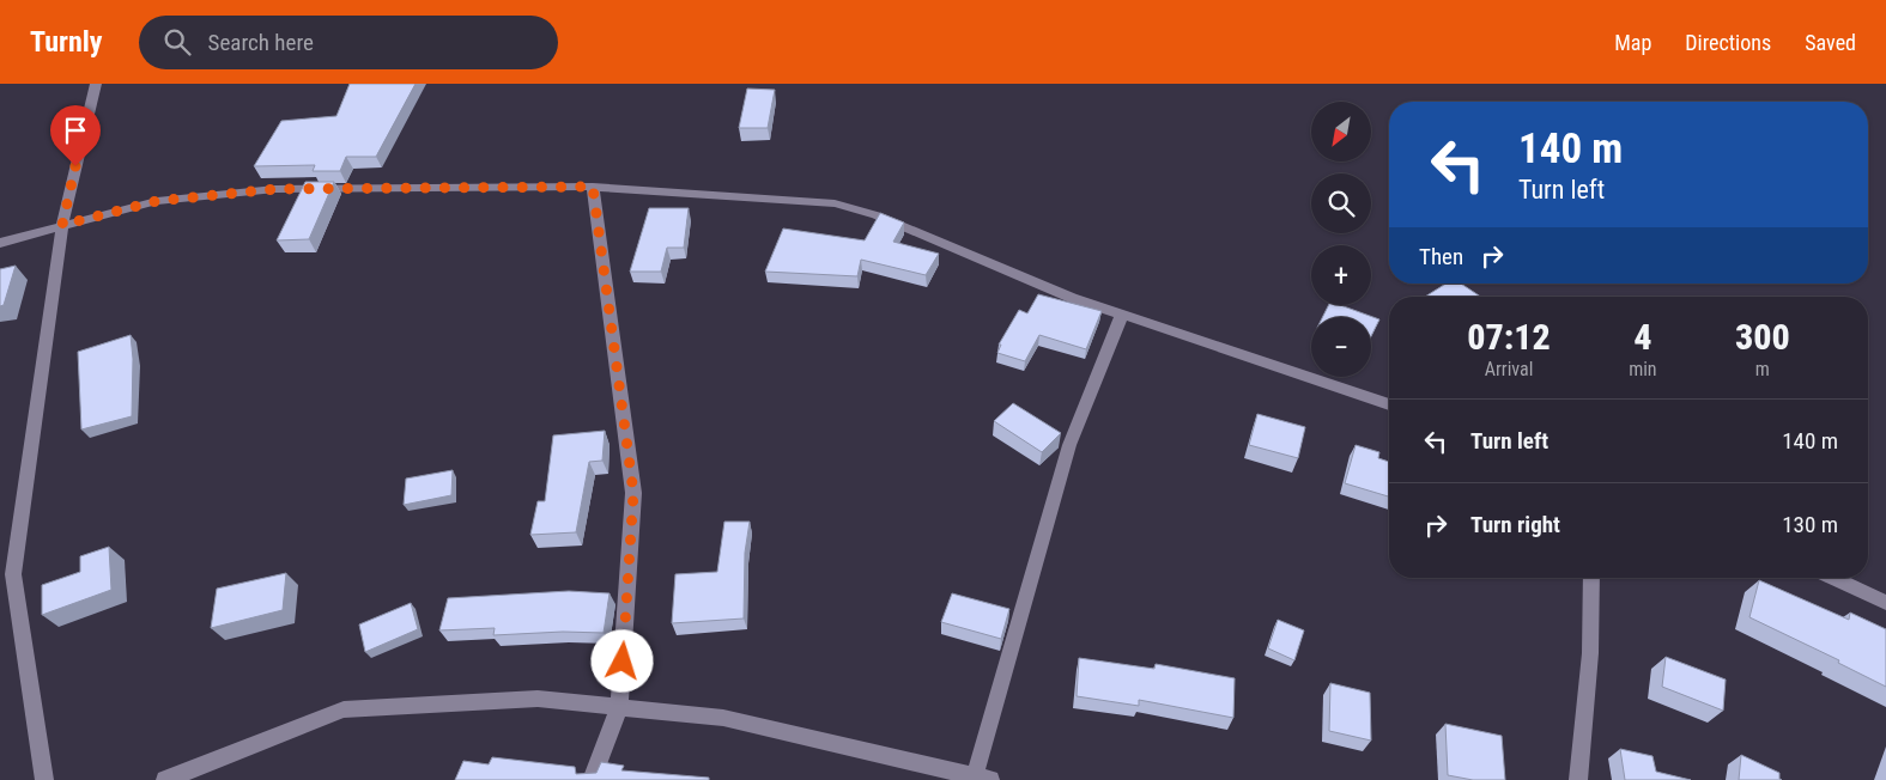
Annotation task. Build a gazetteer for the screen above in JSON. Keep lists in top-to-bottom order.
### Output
{
  "north": "bottom left",
  "page": {
    "header": "Turnly",
    "search": "Search here",
    "nav": ["Map", "Directions", "Saved"],
    "map_buttons": ["+", "−"],
    "turn": ["140 m", "Turn left"],
    "then": "Then",
    "eta": [
      "07:12",
      "Arrival",
      "4",
      "min",
      "300",
      "m"
    ],
    "list": [
      {
        "name": "Turn left",
        "value": "140 m"
      },
      {
        "name": "Turn right",
        "value": "130 m"
      }
    ]
  }
}
